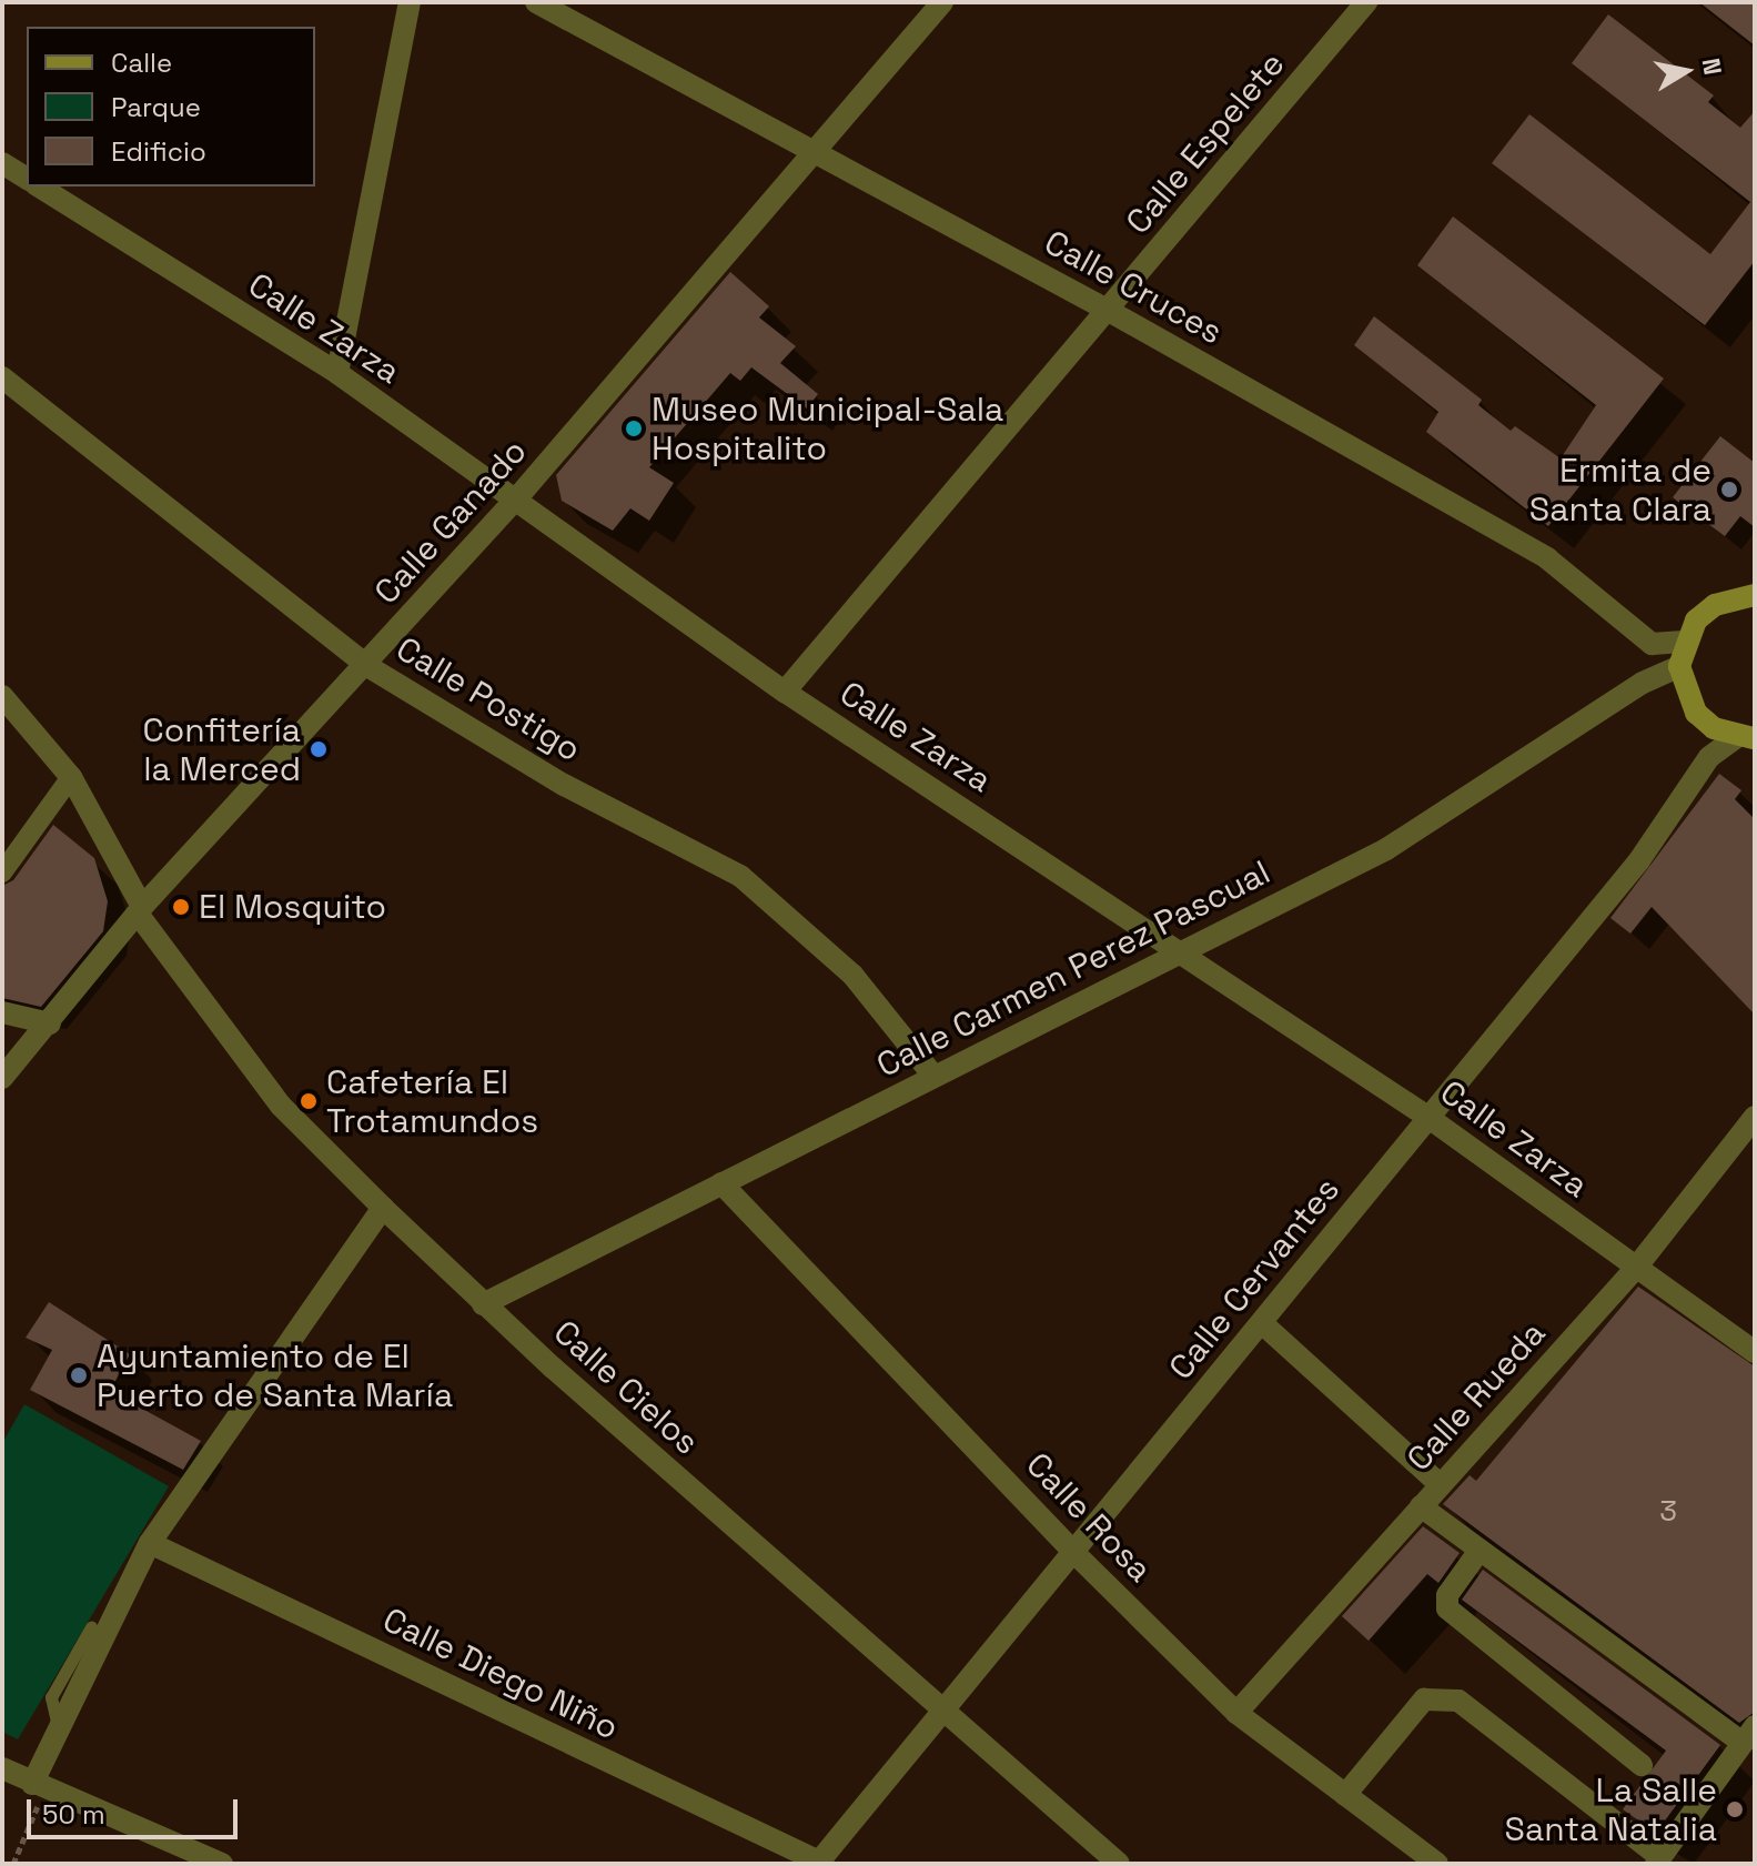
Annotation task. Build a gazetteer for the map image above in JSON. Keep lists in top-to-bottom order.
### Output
{
  "streets": {
    "street": [
      "Calle Espelete",
      "Calle Cruces",
      "Calle Zarza",
      "Calle Ganado",
      "Calle Postigo",
      "Calle Carmen Perez Pascual",
      "Calle Cervantes",
      "Calle Cielos",
      "Calle Rueda",
      "Calle Rosa",
      "Calle Diego Niño"
    ]
  },
  "crossings": [
    ["Calle Espelete", "Calle Cruces"],
    ["Calle Espelete", "Calle Zarza"],
    ["Calle Cruces", "Calle Ganado"],
    ["Calle Zarza", "Calle Ganado"],
    ["Calle Zarza", "Calle Carmen Perez Pascual"],
    ["Calle Zarza", "Calle Cervantes"],
    ["Calle Zarza", "Calle Rueda"],
    ["Calle Ganado", "Calle Postigo"],
    ["Calle Ganado", "Calle Cielos"],
    ["Calle Postigo", "Calle Carmen Perez Pascual"],
    ["Calle Carmen Perez Pascual", "Calle Cielos"],
    ["Calle Carmen Perez Pascual", "Calle Rosa"],
    ["Calle Cervantes", "Calle Cielos"],
    ["Calle Cervantes", "Calle Rosa"],
    ["Calle Cervantes", "Calle Diego Niño"],
    ["Calle Rueda", "Calle Rosa"]
  ],
  "places": [
    "Museo Municipal-Sala Hospitalito",
    "Ermita de Santa Clara",
    "Confitería la Merced",
    "El Mosquito",
    "Cafetería El Trotamundos",
    "Ayuntamiento de El Puerto de Santa María",
    "La Salle Santa Natalia"
  ],
  "house_numbers": ["3"],
  "legend": ["Calle", "Parque", "Edificio"],
  "scale_bar": "50 m",
  "north": "right"
}
